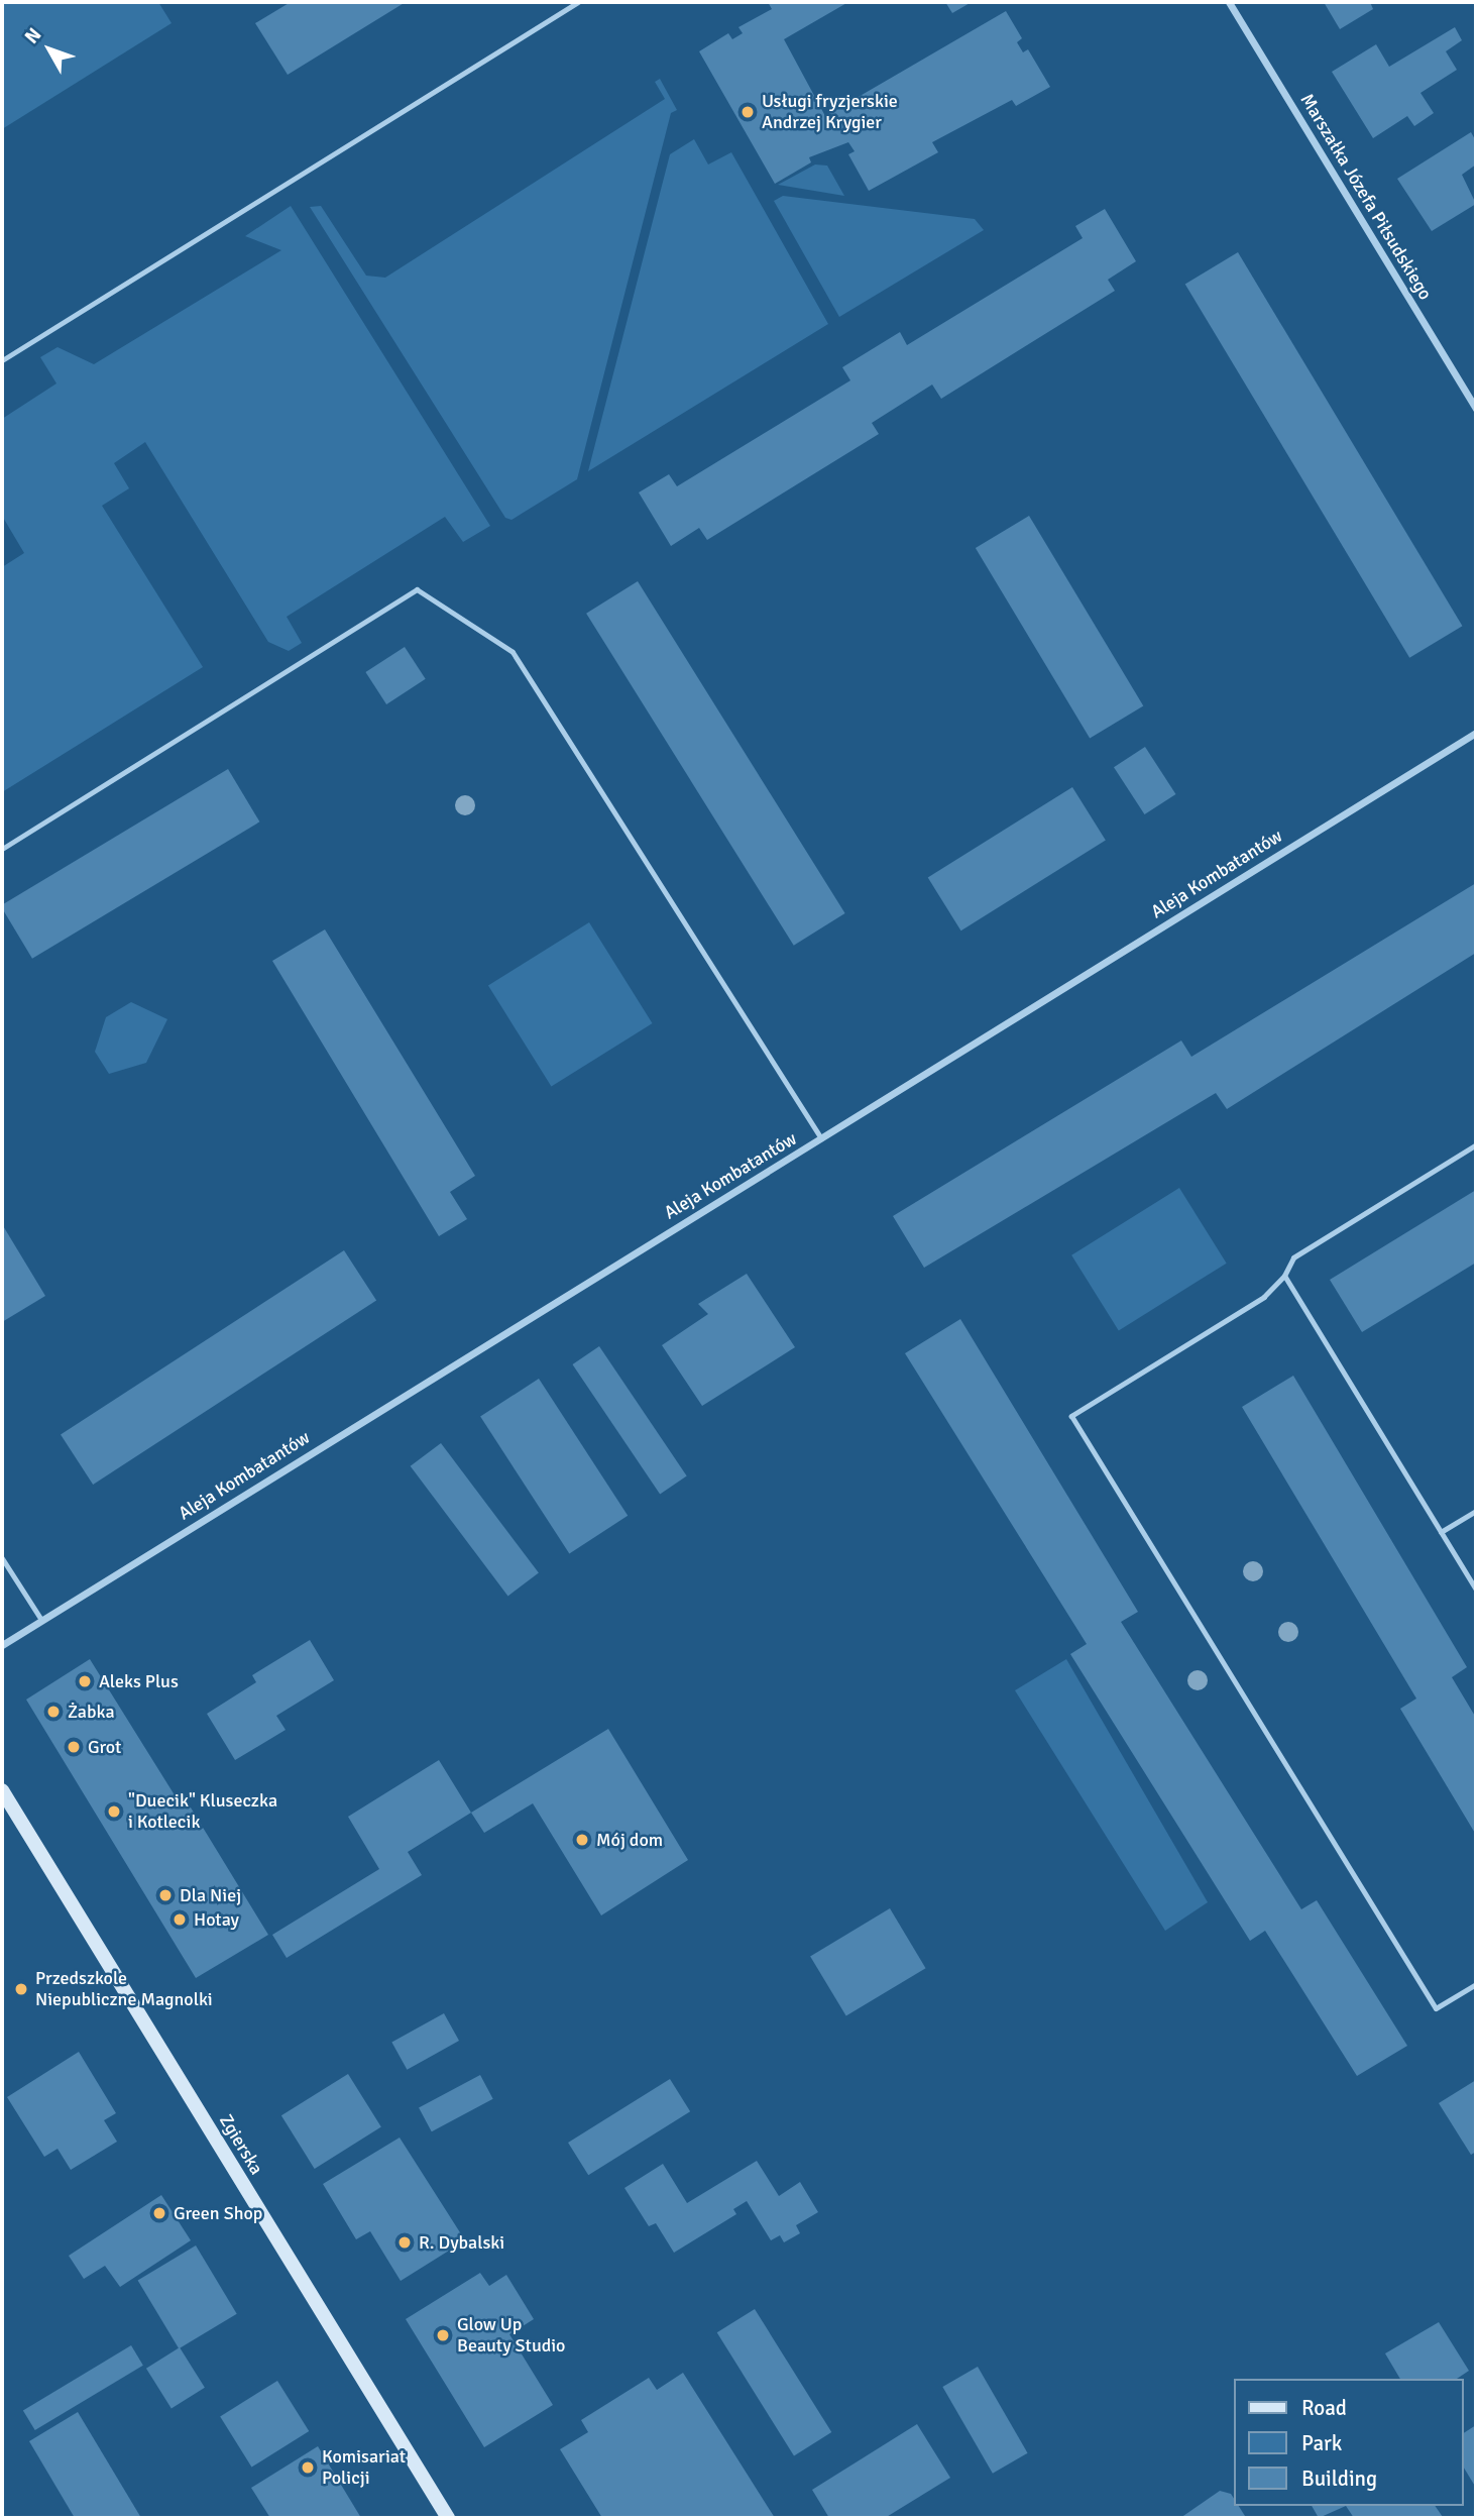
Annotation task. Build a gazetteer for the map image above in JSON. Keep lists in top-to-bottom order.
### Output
{
  "streets": {
    "main road": ["Zgierska"],
    "street": ["Marszałka Józefa Piłsudskiego", "Aleja Kombatantów"]
  },
  "places": [
    "Usługi fryzjerskie Andrzej Krygier",
    "Aleks Plus",
    "Żabka",
    "Grot",
    "\"Duecik\" Kluseczka i Kotlecik",
    "Mój dom",
    "Dla Niej",
    "Hotay",
    "Przedszkole Niepubliczne Magnolki",
    "Green Shop",
    "R. Dybalski",
    "Glow Up Beauty Studio",
    "Komisariat Policji"
  ],
  "legend": ["Road", "Park", "Building"],
  "north": "top left"
}
